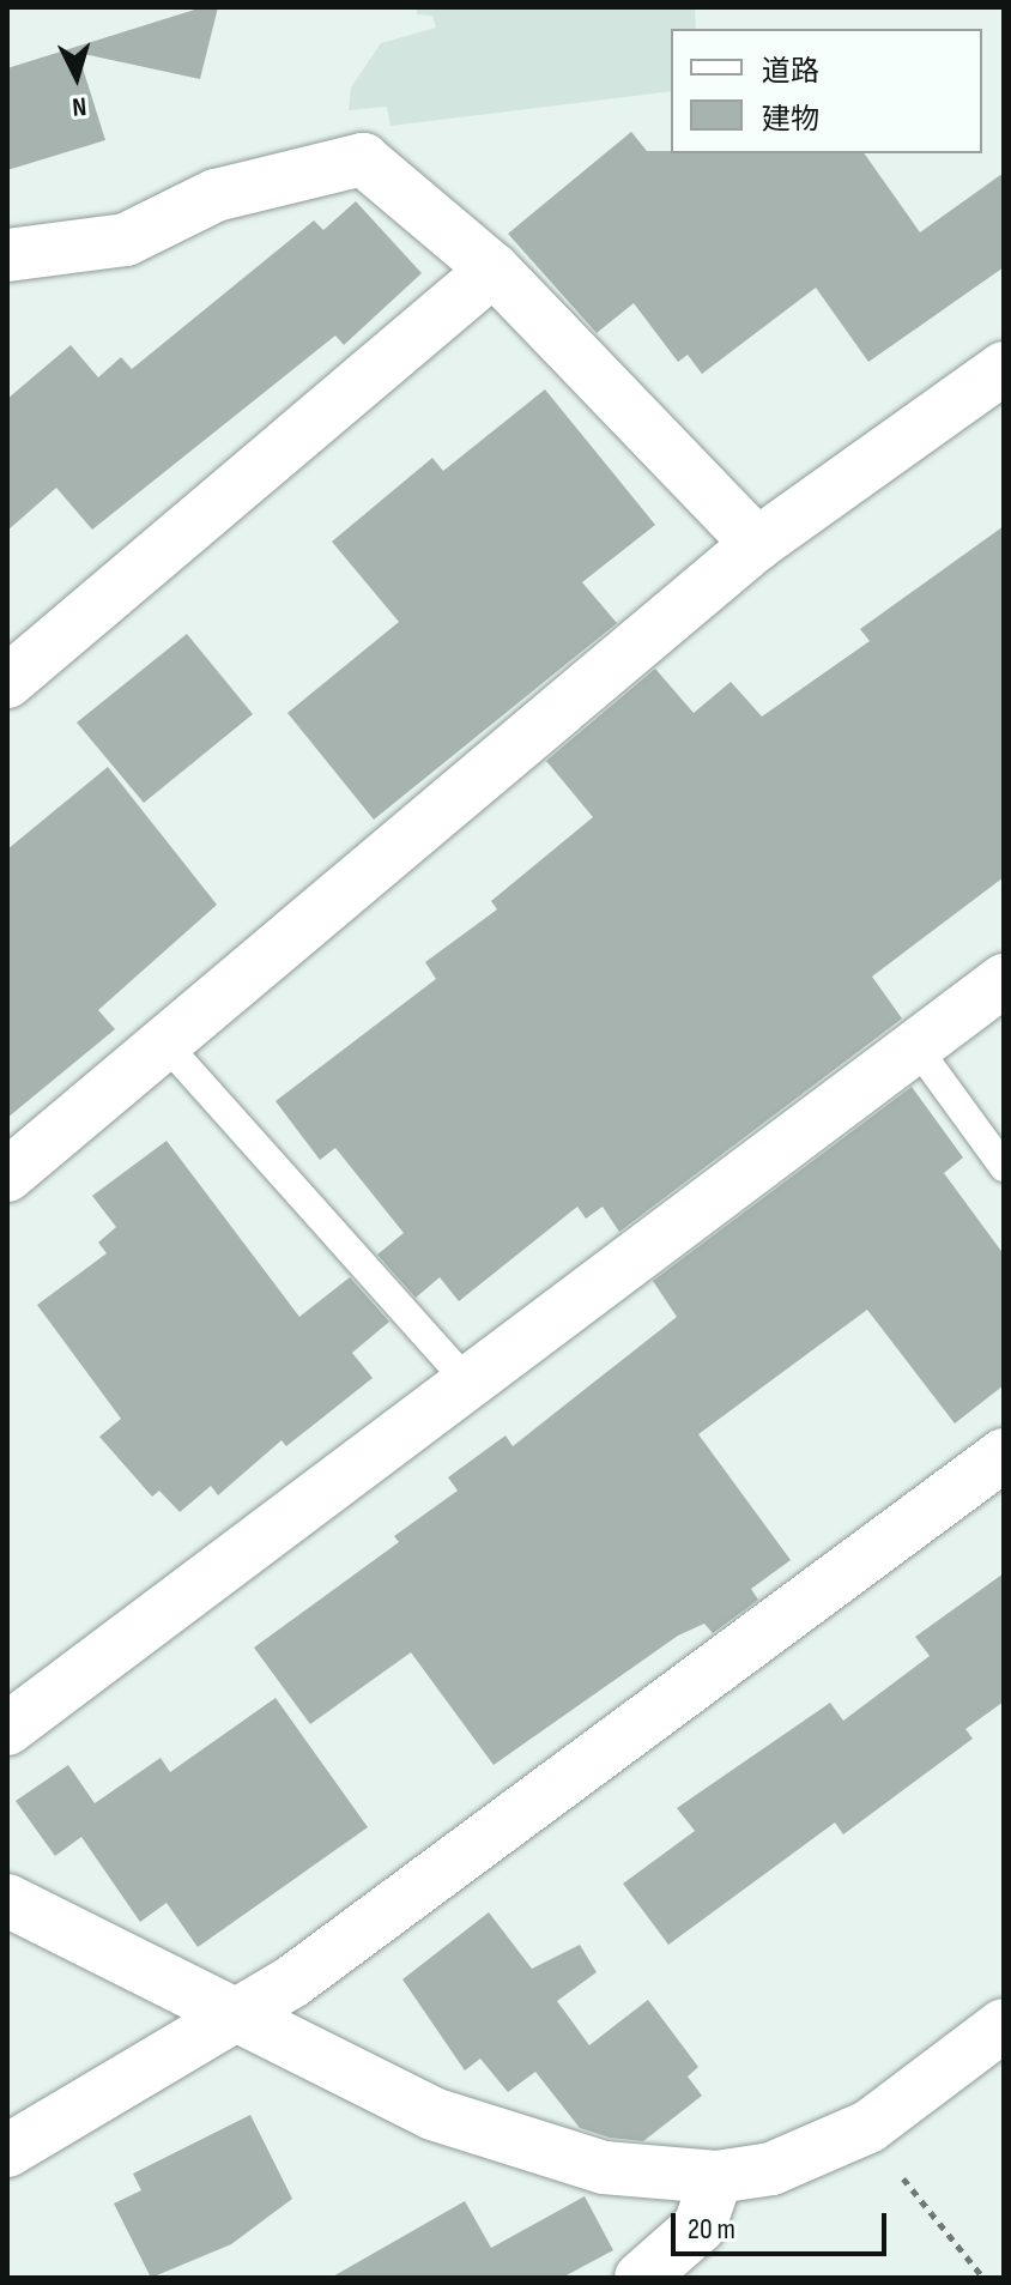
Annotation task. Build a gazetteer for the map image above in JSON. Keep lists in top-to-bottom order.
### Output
{
  "legend": ["道路", "建物"],
  "scale_bar": "20 m",
  "north": "bottom"
}
